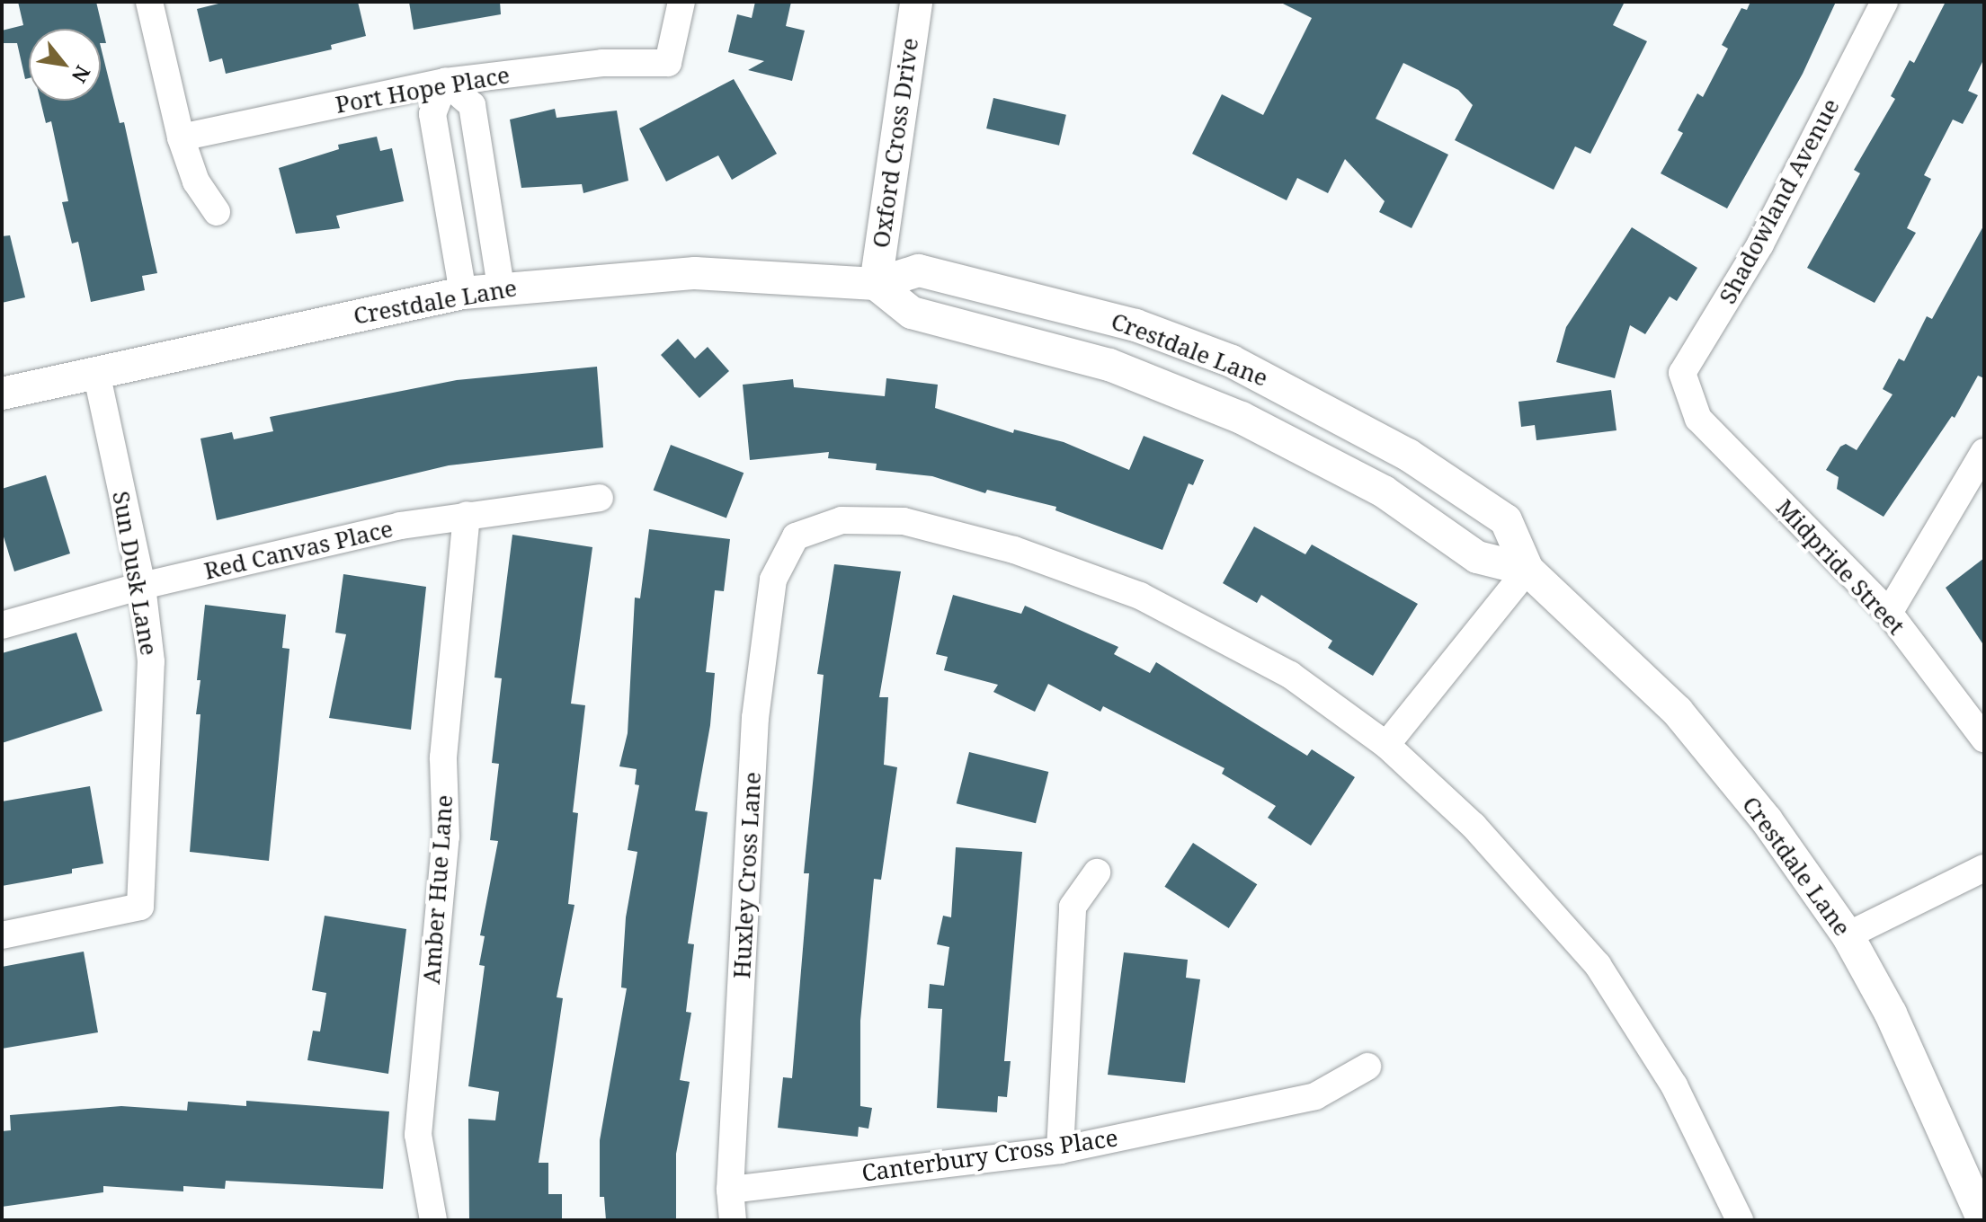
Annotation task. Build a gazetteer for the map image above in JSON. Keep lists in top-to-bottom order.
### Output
{
  "streets": {
    "street": [
      "Port Hope Place",
      "Oxford Cross Drive",
      "Shadowland Avenue",
      "Crestdale Lane",
      "Red Canvas Place",
      "Midpride Street",
      "Sun Dusk Lane",
      "Huxley Cross Lane",
      "Amber Hue Lane",
      "Canterbury Cross Place"
    ]
  },
  "crossings": [
    ["Oxford Cross Drive", "Crestdale Lane"],
    ["Shadowland Avenue", "Midpride Street"],
    ["Crestdale Lane", "Sun Dusk Lane"],
    ["Red Canvas Place", "Sun Dusk Lane"],
    ["Red Canvas Place", "Amber Hue Lane"],
    ["Huxley Cross Lane", "Canterbury Cross Place"]
  ],
  "north": "bottom right"
}
